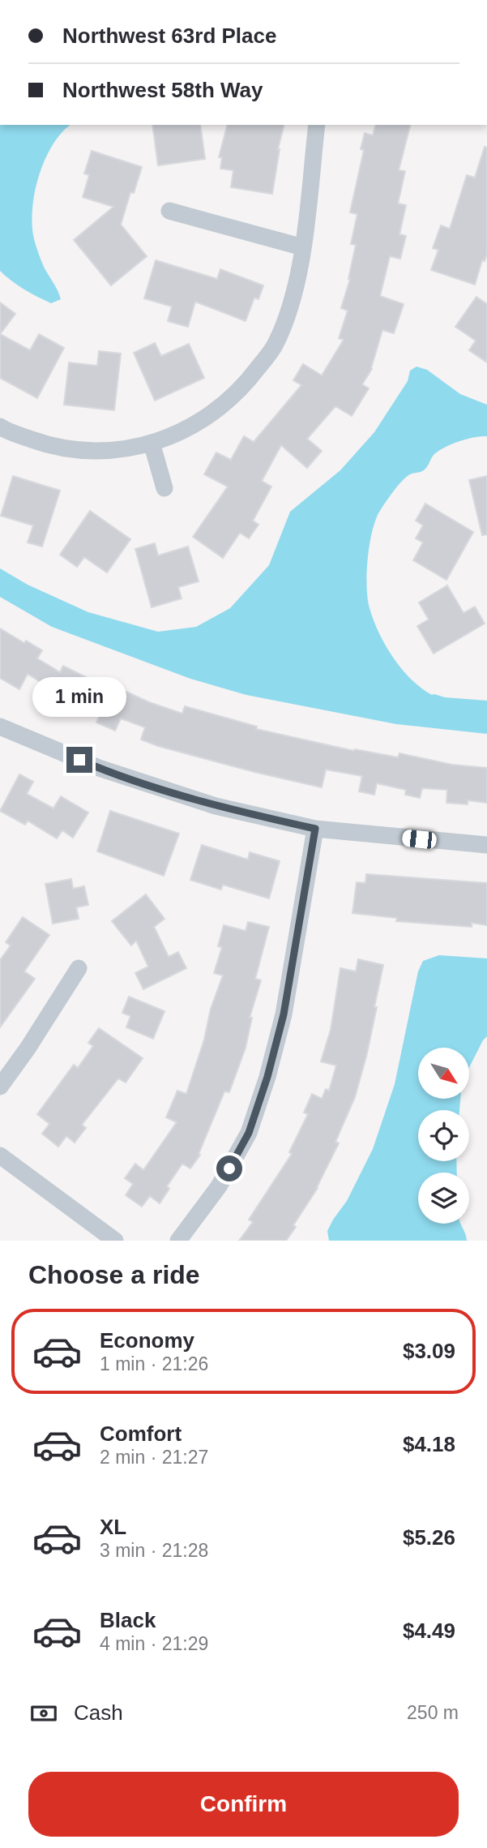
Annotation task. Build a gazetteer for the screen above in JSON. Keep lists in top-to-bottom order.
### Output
{
  "north": "bottom right",
  "page": {
    "banner": ["Northwest 63rd Place", "Northwest 58th Way"],
    "bubble": "1 min",
    "heading": "Choose a ride",
    "list": [
      {
        "name": "Economy",
        "note": "1 min · 21:26",
        "value": "$3.09"
      },
      {
        "name": "Comfort",
        "note": "2 min · 21:27",
        "value": "$4.18"
      },
      {
        "name": "XL",
        "note": "3 min · 21:28",
        "value": "$5.26"
      },
      {
        "name": "Black",
        "note": "4 min · 21:29",
        "value": "$4.49"
      }
    ],
    "pay": ["Cash", "250 m"],
    "buttons": "Confirm"
  }
}
